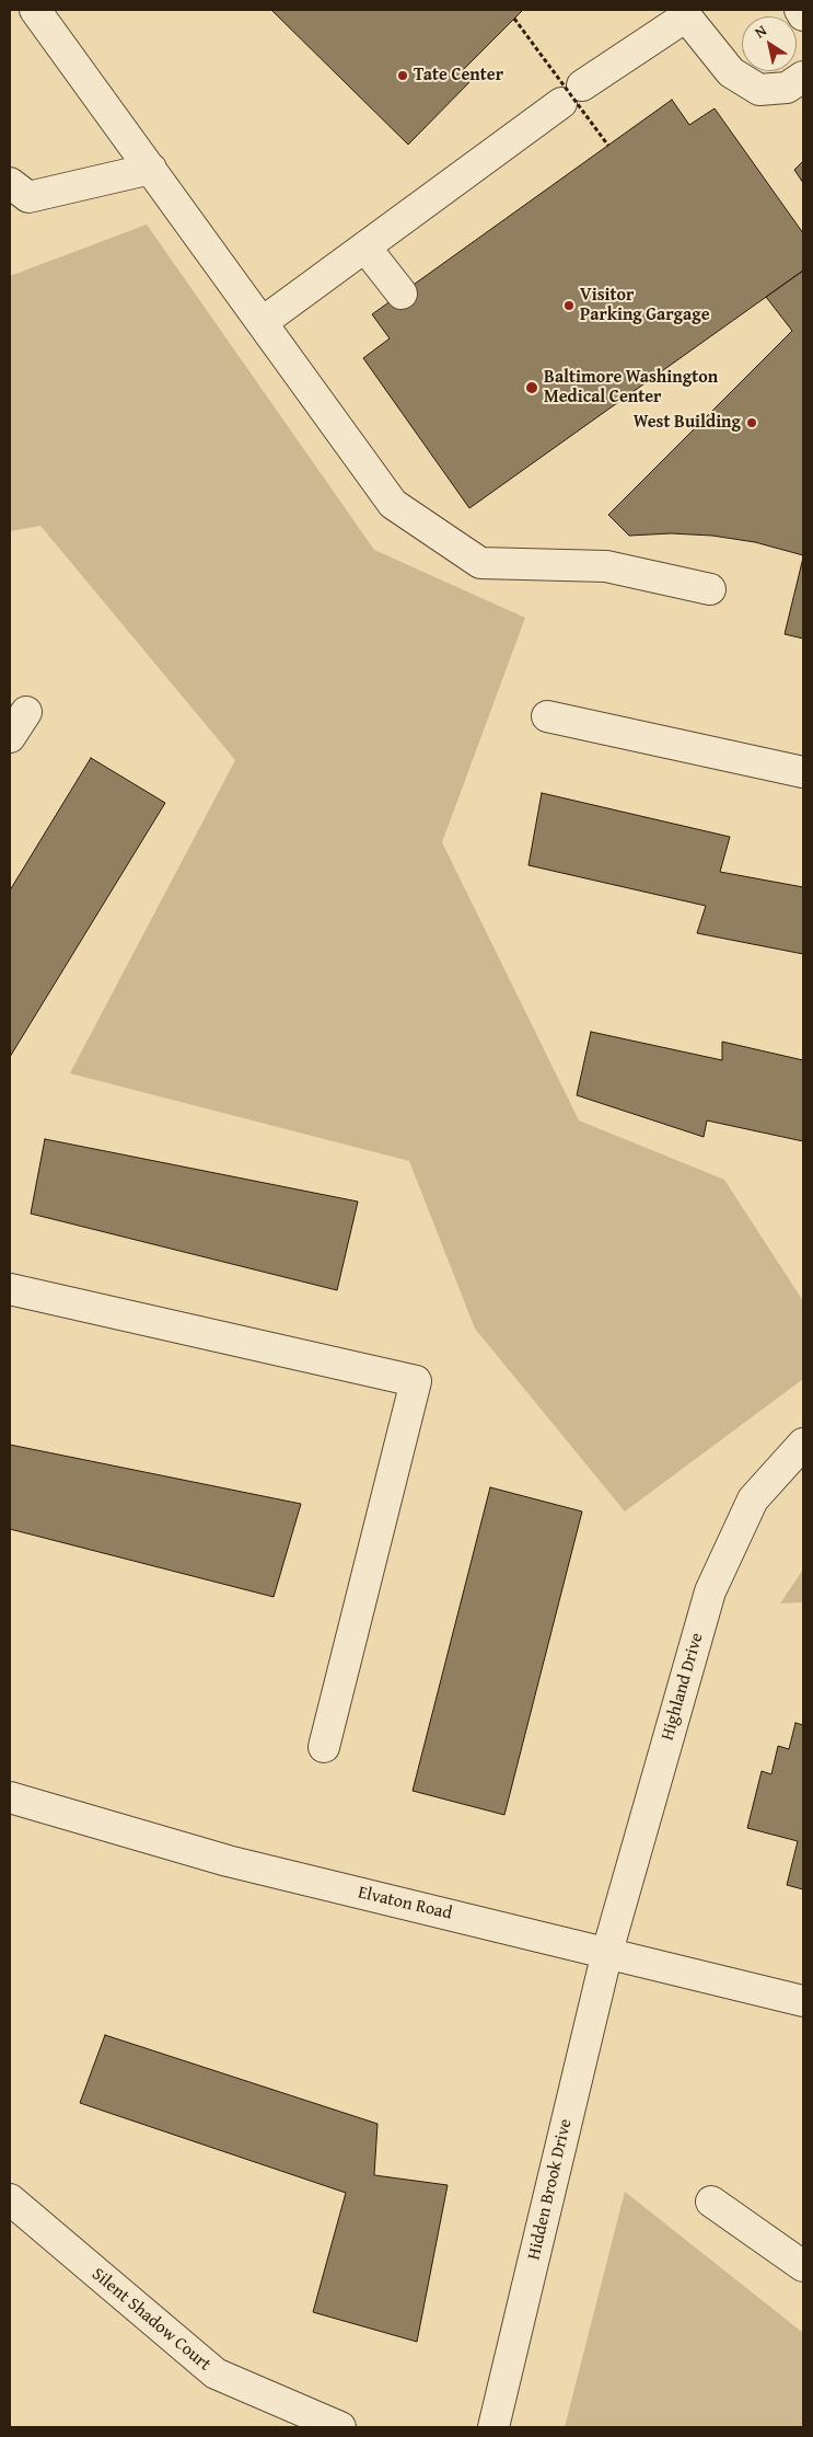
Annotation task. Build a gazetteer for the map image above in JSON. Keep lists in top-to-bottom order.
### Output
{
  "streets": {
    "street": [
      "Highland Drive",
      "Elvaton Road",
      "Hidden Brook Drive",
      "Silent Shadow Court"
    ]
  },
  "crossings": [
    ["Highland Drive", "Elvaton Road"],
    ["Highland Drive", "Hidden Brook Drive"],
    ["Elvaton Road", "Hidden Brook Drive"]
  ],
  "places": [
    "Tate Center",
    "Visitor Parking Gargage",
    "Baltimore Washington Medical Center",
    "West Building"
  ],
  "north": "top left"
}
